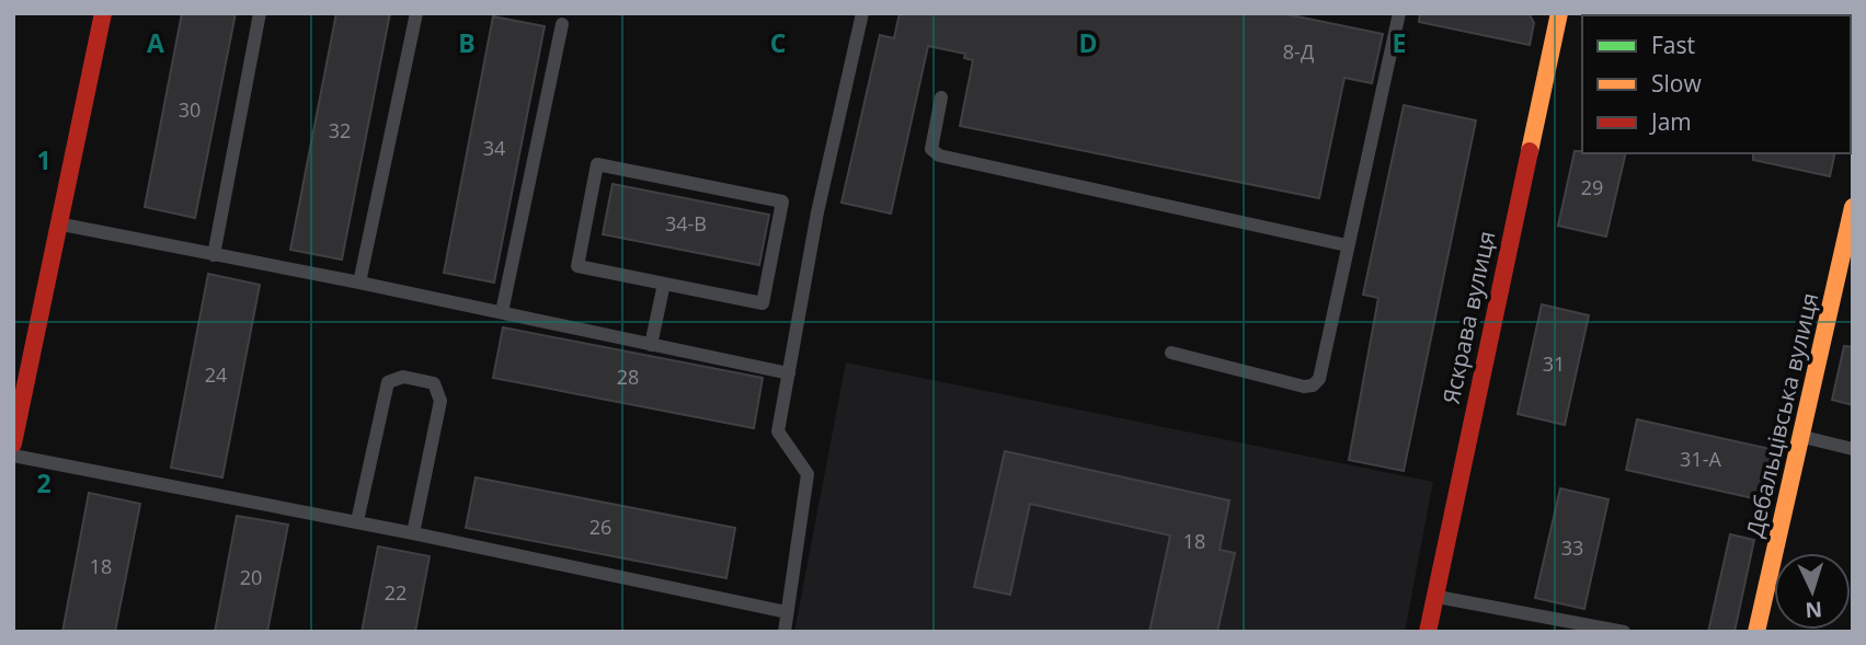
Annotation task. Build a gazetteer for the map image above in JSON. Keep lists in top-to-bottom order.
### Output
{
  "streets": {
    "street": ["Яскрава вулиця", "Дебальцівська вулиця"]
  },
  "house_numbers": [
    "8-Д",
    "30",
    "32",
    "34",
    "29",
    "34-В",
    "31",
    "24",
    "28",
    "31-А",
    "26",
    "18",
    "33",
    "18",
    "20",
    "22"
  ],
  "legend": ["Fast", "Slow", "Jam"],
  "north": "bottom",
  "grid": {
    "columns": [
      "A",
      "B",
      "C",
      "D",
      "E"
    ],
    "rows": ["1", "2"]
  }
}
